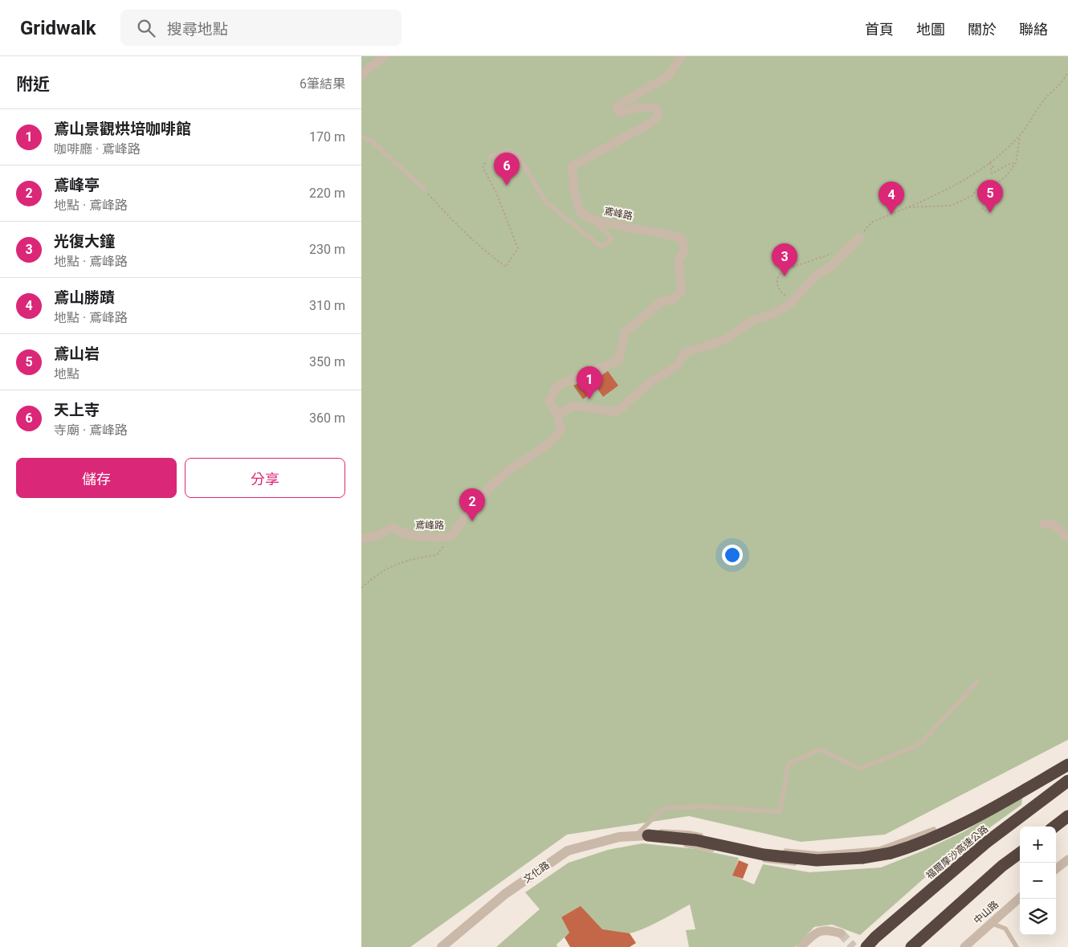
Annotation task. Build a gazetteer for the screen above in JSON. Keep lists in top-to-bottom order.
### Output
{
  "streets": {
    "highway": ["福爾摩沙高速公路"],
    "street": ["鳶峰路", "文化路", "中山路"]
  },
  "page": {
    "header": "Gridwalk",
    "search": "搜尋地點",
    "nav": [
      "首頁",
      "地圖",
      "關於",
      "聯絡"
    ],
    "heading": ["附近", "6筆結果"],
    "list": [
      {
        "mark": "1",
        "name": "鳶山景觀烘培咖啡館",
        "note": "咖啡廳 · 鳶峰路",
        "value": "170 m"
      },
      {
        "mark": "2",
        "name": "鳶峰亭",
        "note": "地點 · 鳶峰路",
        "value": "220 m"
      },
      {
        "mark": "3",
        "name": "光復大鐘",
        "note": "地點 · 鳶峰路",
        "value": "230 m"
      },
      {
        "mark": "4",
        "name": "鳶山勝蹟",
        "note": "地點 · 鳶峰路",
        "value": "310 m"
      },
      {
        "mark": "5",
        "name": "鳶山岩",
        "note": "地點",
        "value": "350 m"
      },
      {
        "mark": "6",
        "name": "天上寺",
        "note": "寺廟 · 鳶峰路",
        "value": "360 m"
      }
    ],
    "pins": [
      "6",
      "5",
      "4",
      "3",
      "1",
      "2"
    ],
    "buttons": ["儲存", "分享"],
    "map_buttons": ["+", "−"]
  }
}
